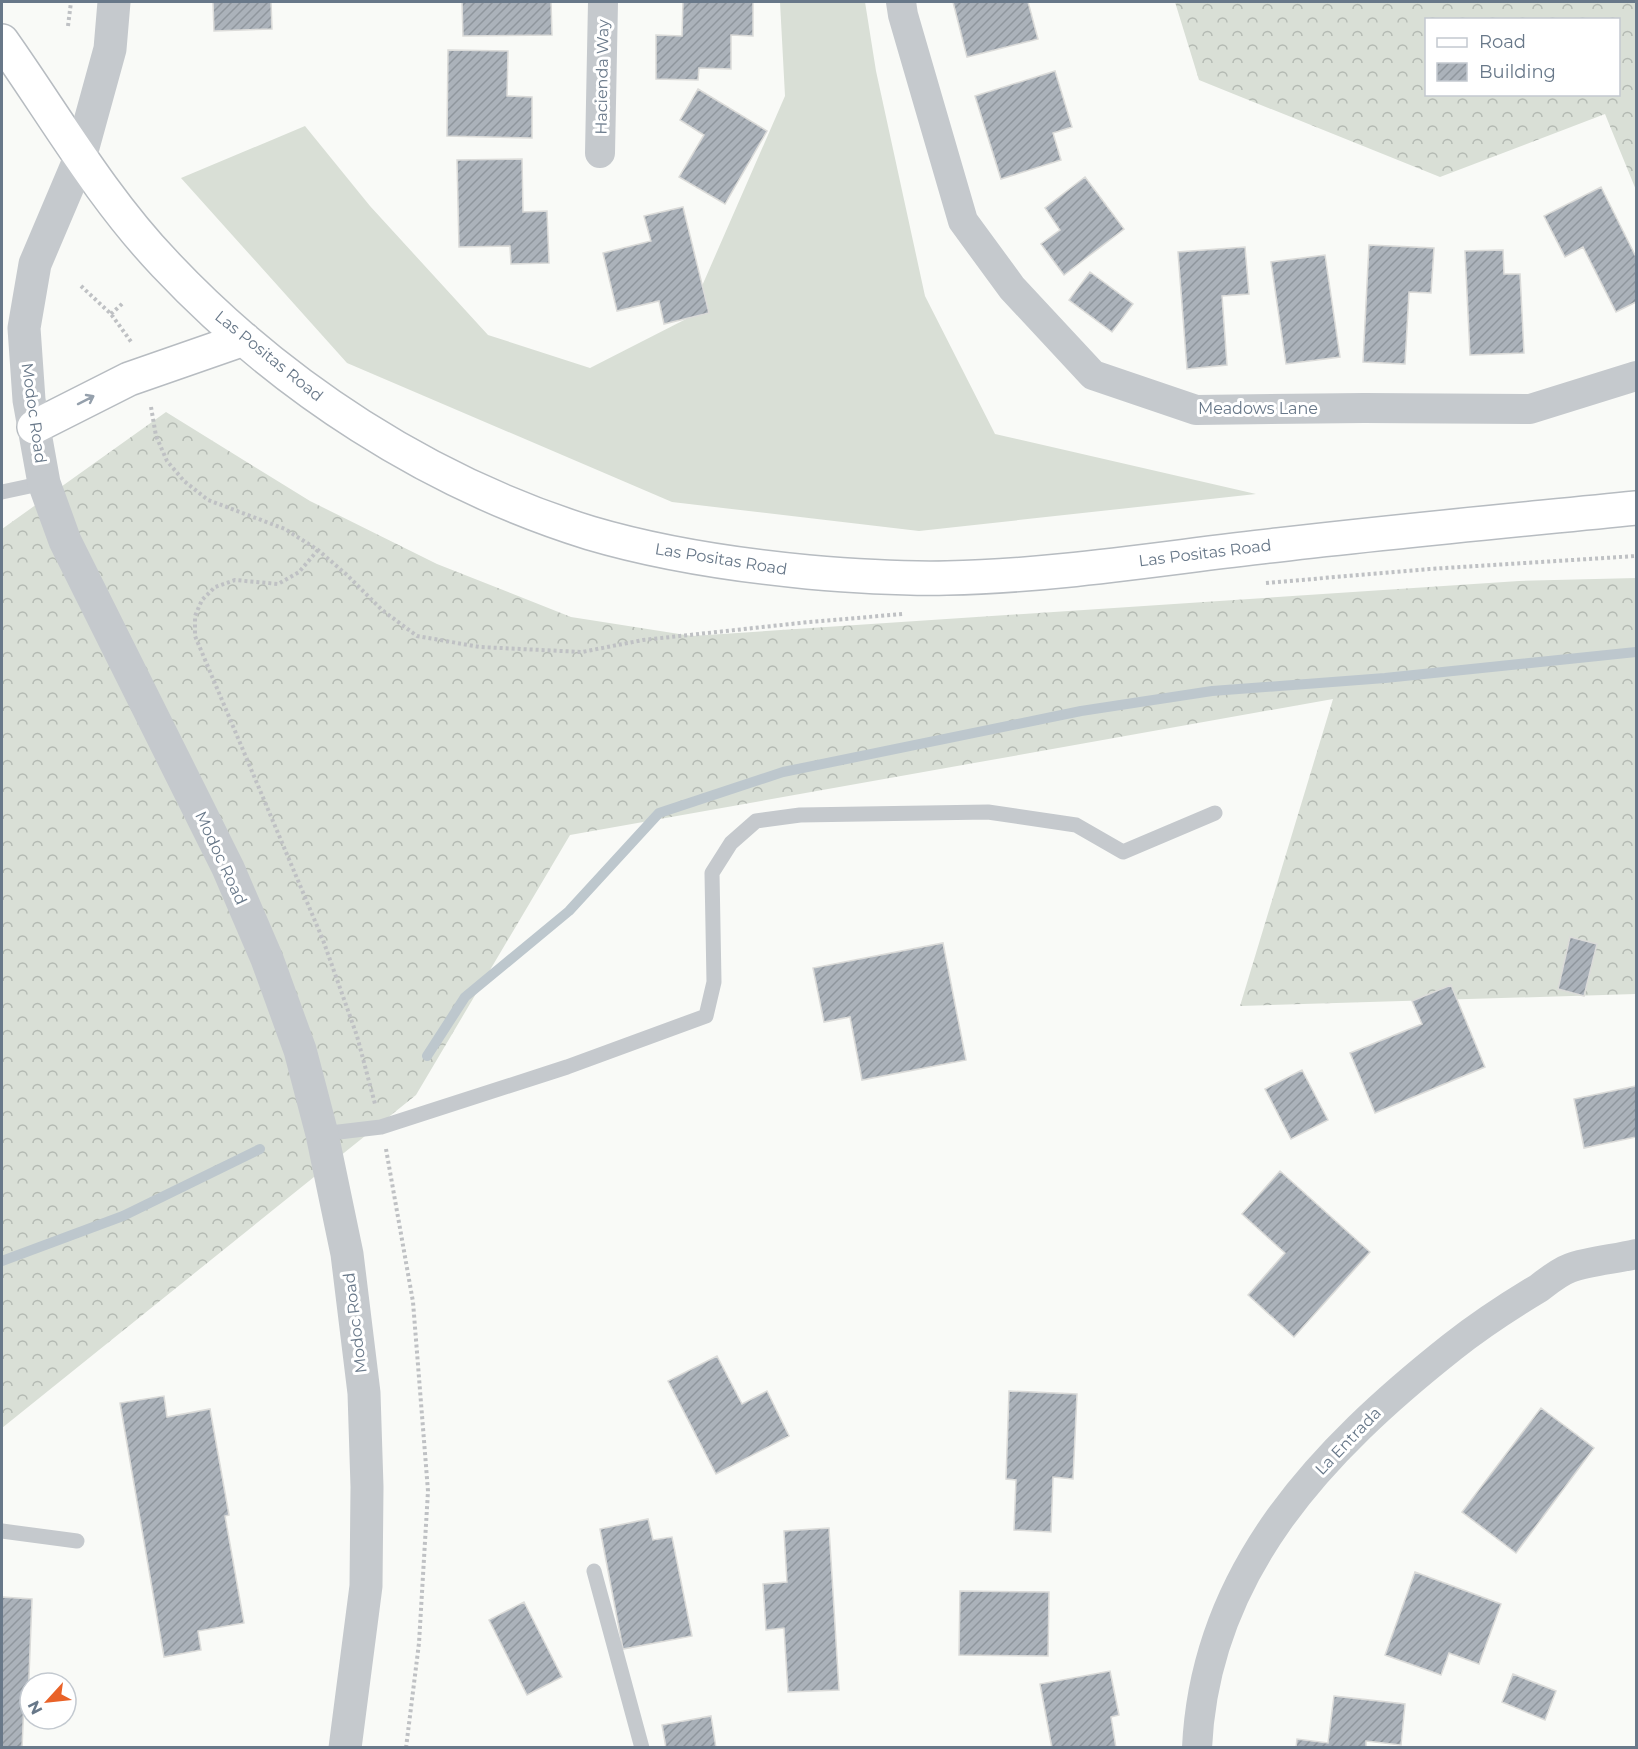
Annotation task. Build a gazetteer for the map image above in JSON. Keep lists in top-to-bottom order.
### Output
{
  "streets": {
    "main road": ["Las Positas Road"],
    "street": [
      "Hacienda Way",
      "Meadows Lane",
      "Modoc Road",
      "La Entrada"
    ]
  },
  "crossings": [
    ["Las Positas Road", "Modoc Road"]
  ],
  "legend": ["Road", "Building"],
  "north": "bottom left"
}
